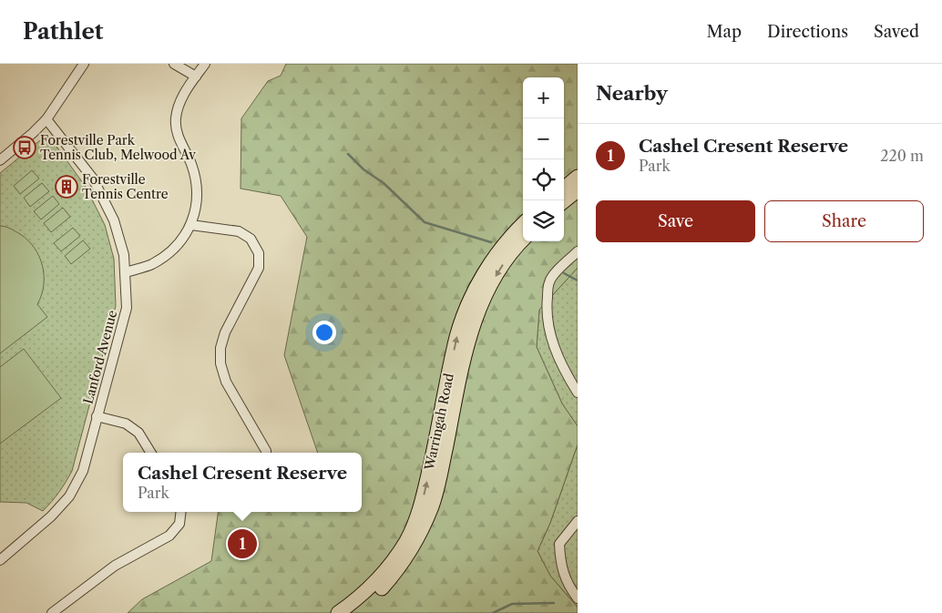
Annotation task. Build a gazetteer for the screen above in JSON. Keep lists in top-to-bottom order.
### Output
{
  "streets": {
    "highway": ["Warringah Road"],
    "street": ["Lanford Avenue"]
  },
  "places": {
    "bus stop": ["Forestville Park Tennis Club, Melwood Av"],
    "building": ["Forestville Tennis Centre"]
  },
  "page": {
    "header": "Pathlet",
    "nav": ["Map", "Directions", "Saved"],
    "heading": "Nearby",
    "map_buttons": ["+", "−"],
    "list": [
      {
        "mark": "1",
        "name": "Cashel Cresent Reserve",
        "note": "Park",
        "value": "220 m"
      }
    ],
    "buttons": ["Save", "Share"],
    "popup": ["Cashel Cresent Reserve", "Park"],
    "pins": "1"
  }
}
